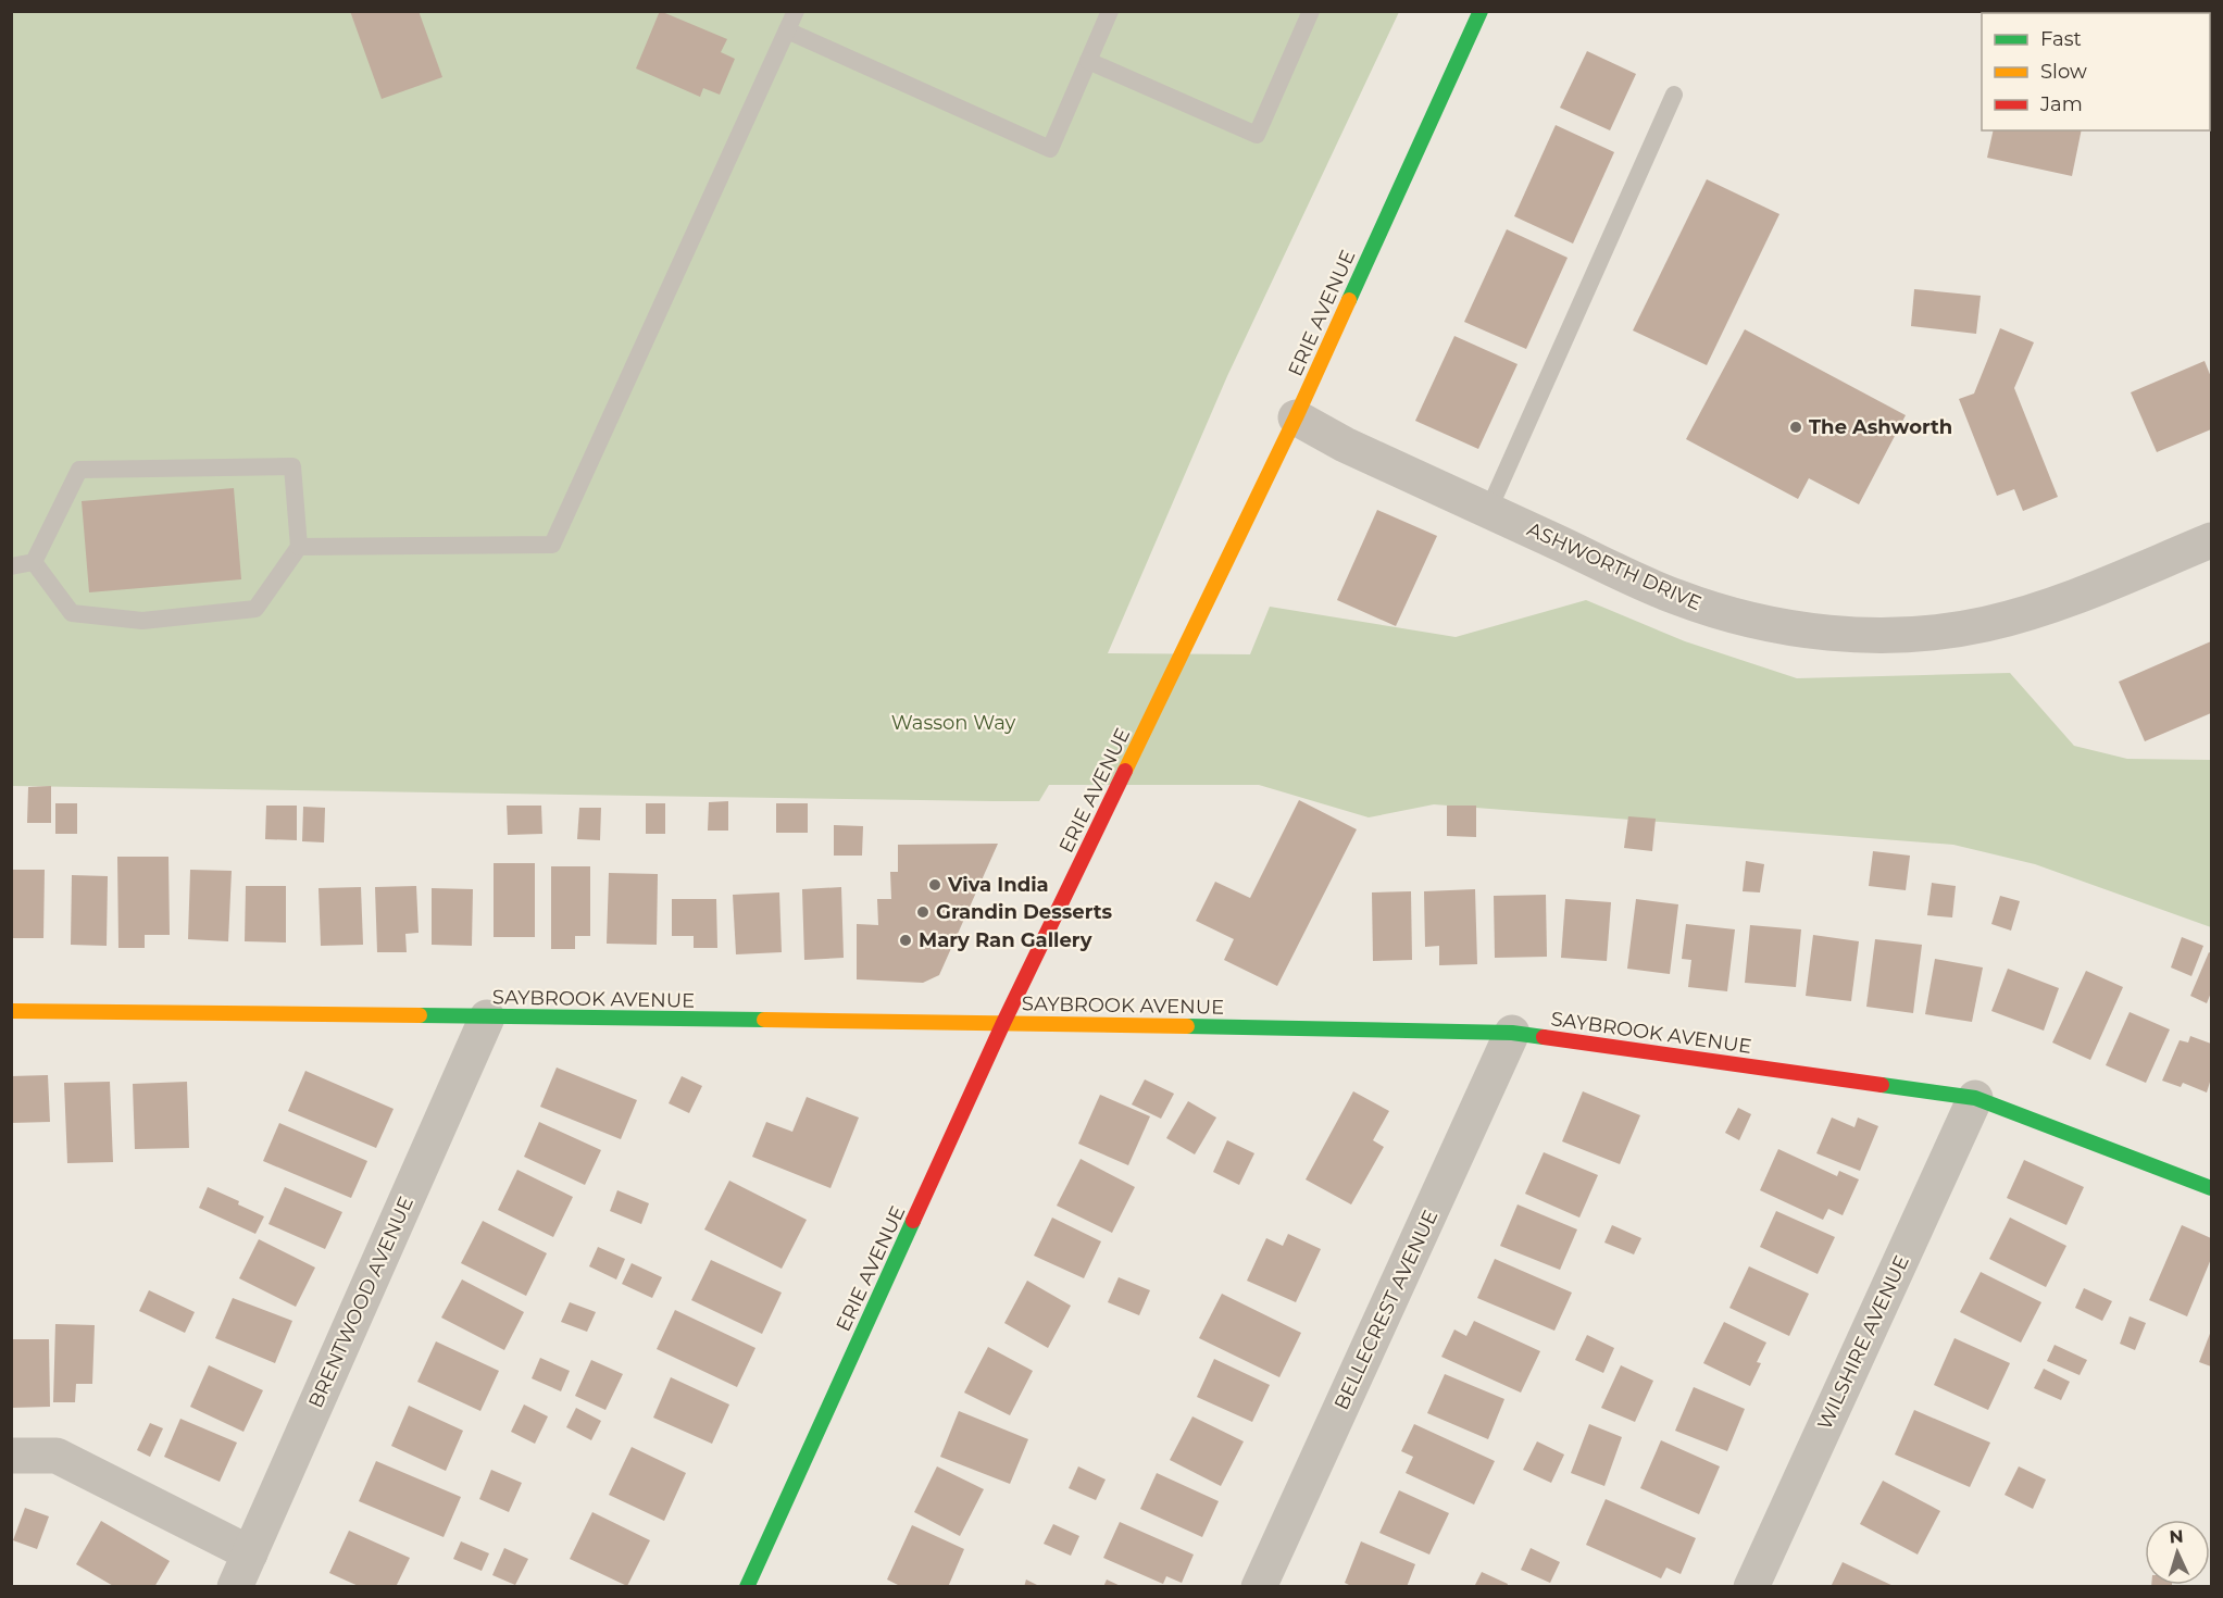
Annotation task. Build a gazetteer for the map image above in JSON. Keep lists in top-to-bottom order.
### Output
{
  "streets": {
    "street": [
      "ERIE AVENUE",
      "ASHWORTH DRIVE",
      "SAYBROOK AVENUE",
      "BRENTWOOD AVENUE",
      "BELLECREST AVENUE",
      "WILSHIRE AVENUE"
    ]
  },
  "crossings": [
    ["ERIE AVENUE", "ASHWORTH DRIVE"],
    ["ERIE AVENUE", "SAYBROOK AVENUE"],
    ["SAYBROOK AVENUE", "BRENTWOOD AVENUE"],
    ["SAYBROOK AVENUE", "BELLECREST AVENUE"],
    ["SAYBROOK AVENUE", "WILSHIRE AVENUE"]
  ],
  "parks": ["Wasson Way"],
  "places": [
    "The Ashworth",
    "Viva India",
    "Grandin Desserts",
    "Mary Ran Gallery"
  ],
  "legend": ["Fast", "Slow", "Jam"],
  "north": "top"
}
